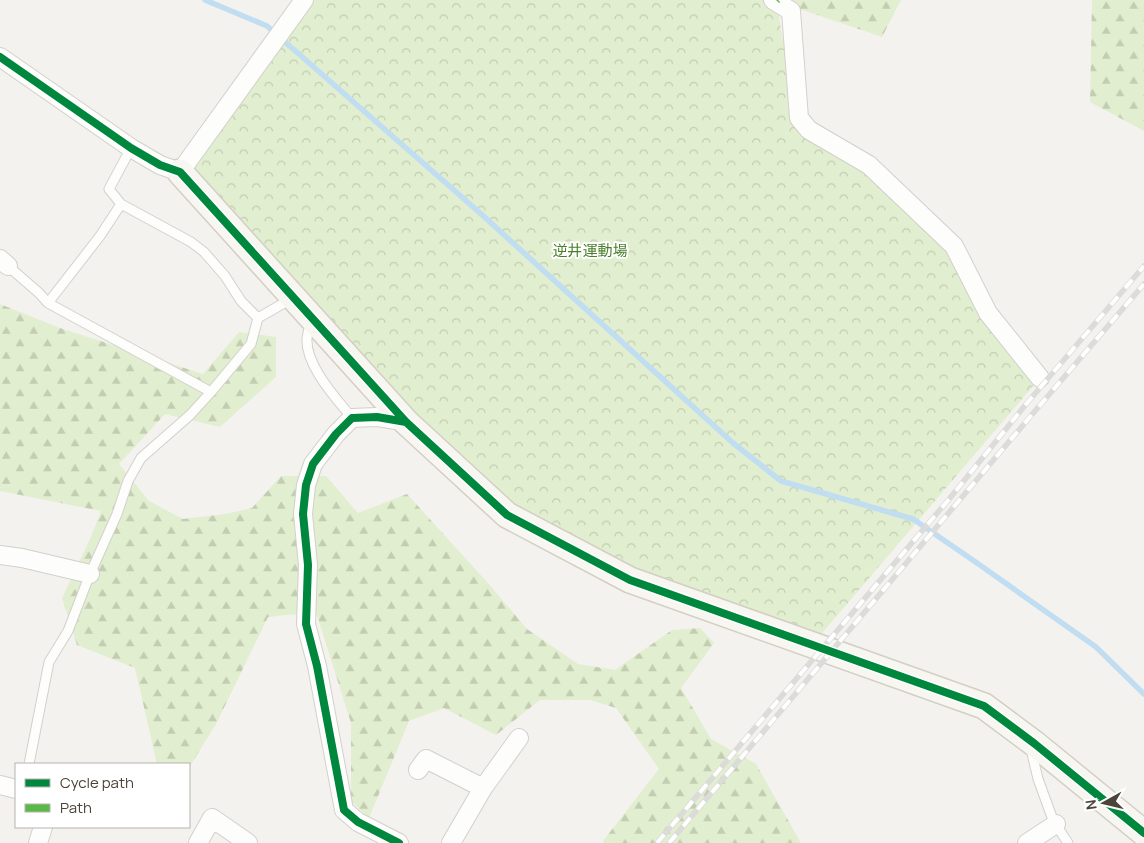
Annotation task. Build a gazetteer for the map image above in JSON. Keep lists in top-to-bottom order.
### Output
{
  "parks": ["逆井運動場"],
  "legend": ["Cycle path", "Path"],
  "north": "left"
}
